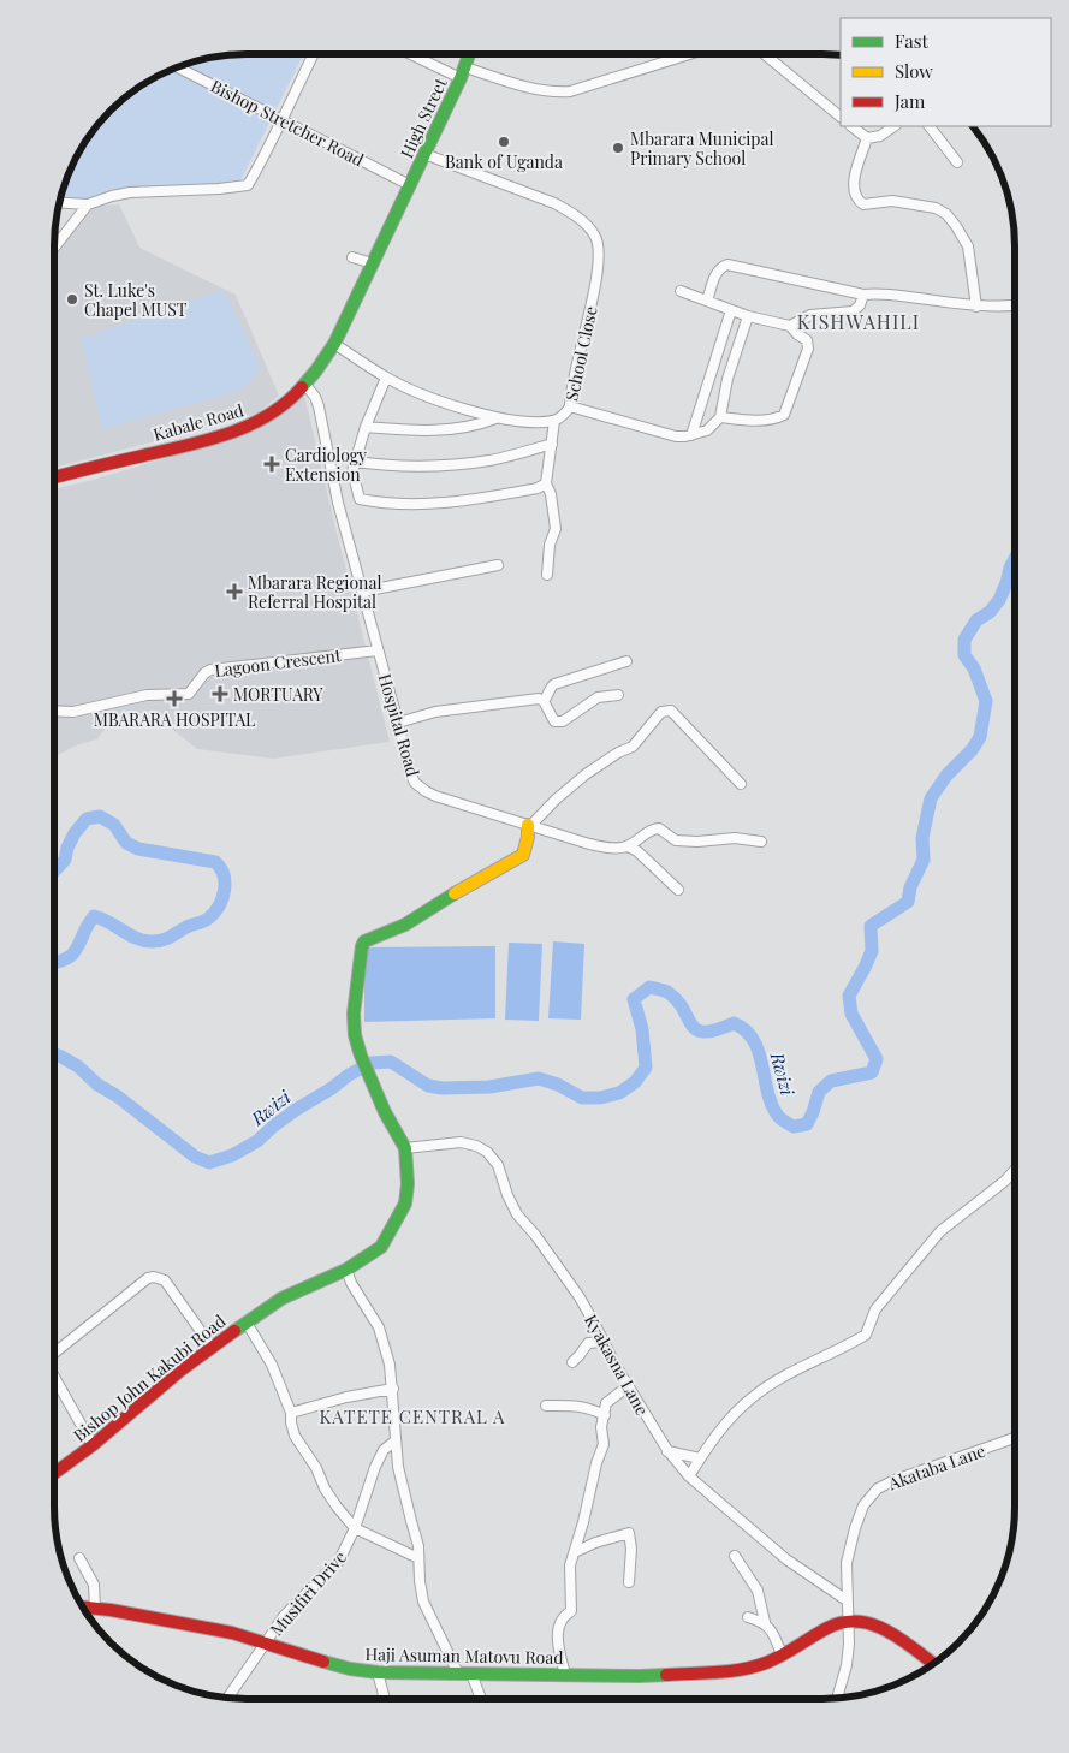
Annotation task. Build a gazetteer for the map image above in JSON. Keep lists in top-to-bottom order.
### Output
{
  "streets": {
    "street": [
      "High Street",
      "Bishop Stretcher Road",
      "School Close",
      "Kabale Road",
      "Lagoon Crescent",
      "Hospital Road",
      "Kyakasna Lane",
      "Bishop John Kakubi Road",
      "Akataba Lane",
      "Musifiri Drive",
      "Haji Asuman Matovu Road"
    ]
  },
  "crossings": [
    ["High Street", "Bishop Stretcher Road"],
    ["High Street", "School Close"],
    ["High Street", "Kabale Road"],
    ["Bishop Stretcher Road", "Kabale Road"],
    ["School Close", "Kabale Road"],
    ["Kabale Road", "Hospital Road"],
    ["Lagoon Crescent", "Hospital Road"],
    ["Kyakasna Lane", "Bishop John Kakubi Road"],
    ["Kyakasna Lane", "Akataba Lane"],
    ["Akataba Lane", "Haji Asuman Matovu Road"],
    ["Musifiri Drive", "Haji Asuman Matovu Road"]
  ],
  "districts": ["KISHWAHILI", "KATETE CENTRAL A"],
  "water": ["Rwizi"],
  "places": {
    "other": ["Bank of Uganda", "Mbarara Municipal Primary School", "St. Luke's Chapel MUST"],
    "health": [
      "Cardiology Extension",
      "Mbarara Regional Referral Hospital",
      "MORTUARY",
      "MBARARA HOSPITAL"
    ]
  },
  "legend": ["Fast", "Slow", "Jam"]
}
